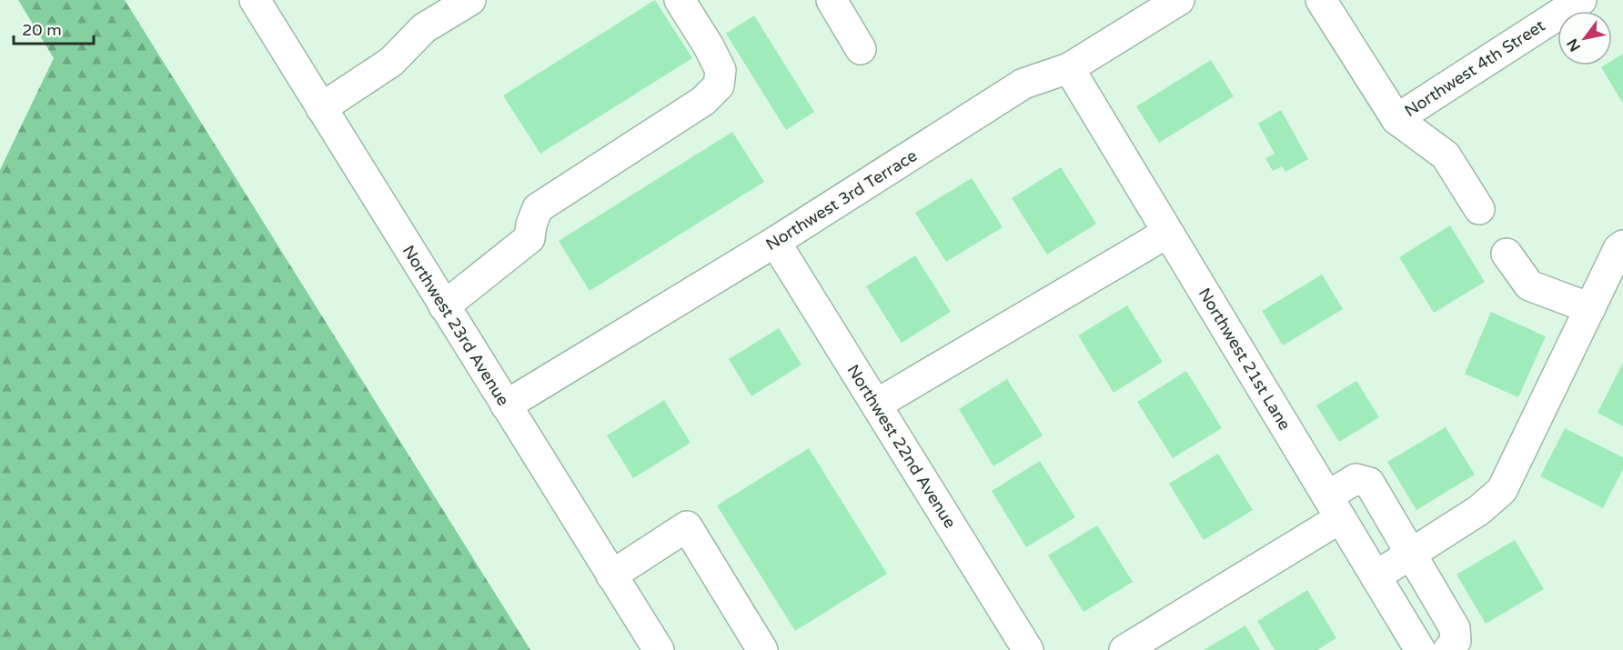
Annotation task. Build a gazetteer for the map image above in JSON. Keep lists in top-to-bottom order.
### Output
{
  "streets": {
    "street": [
      "Northwest 4th Street",
      "Northwest 3rd Terrace",
      "Northwest 23rd Avenue",
      "Northwest 21st Lane",
      "Northwest 22nd Avenue"
    ]
  },
  "crossings": [
    ["Northwest 3rd Terrace", "Northwest 23rd Avenue"],
    ["Northwest 3rd Terrace", "Northwest 21st Lane"],
    ["Northwest 3rd Terrace", "Northwest 22nd Avenue"]
  ],
  "scale_bar": "20 m",
  "north": "bottom left"
}
